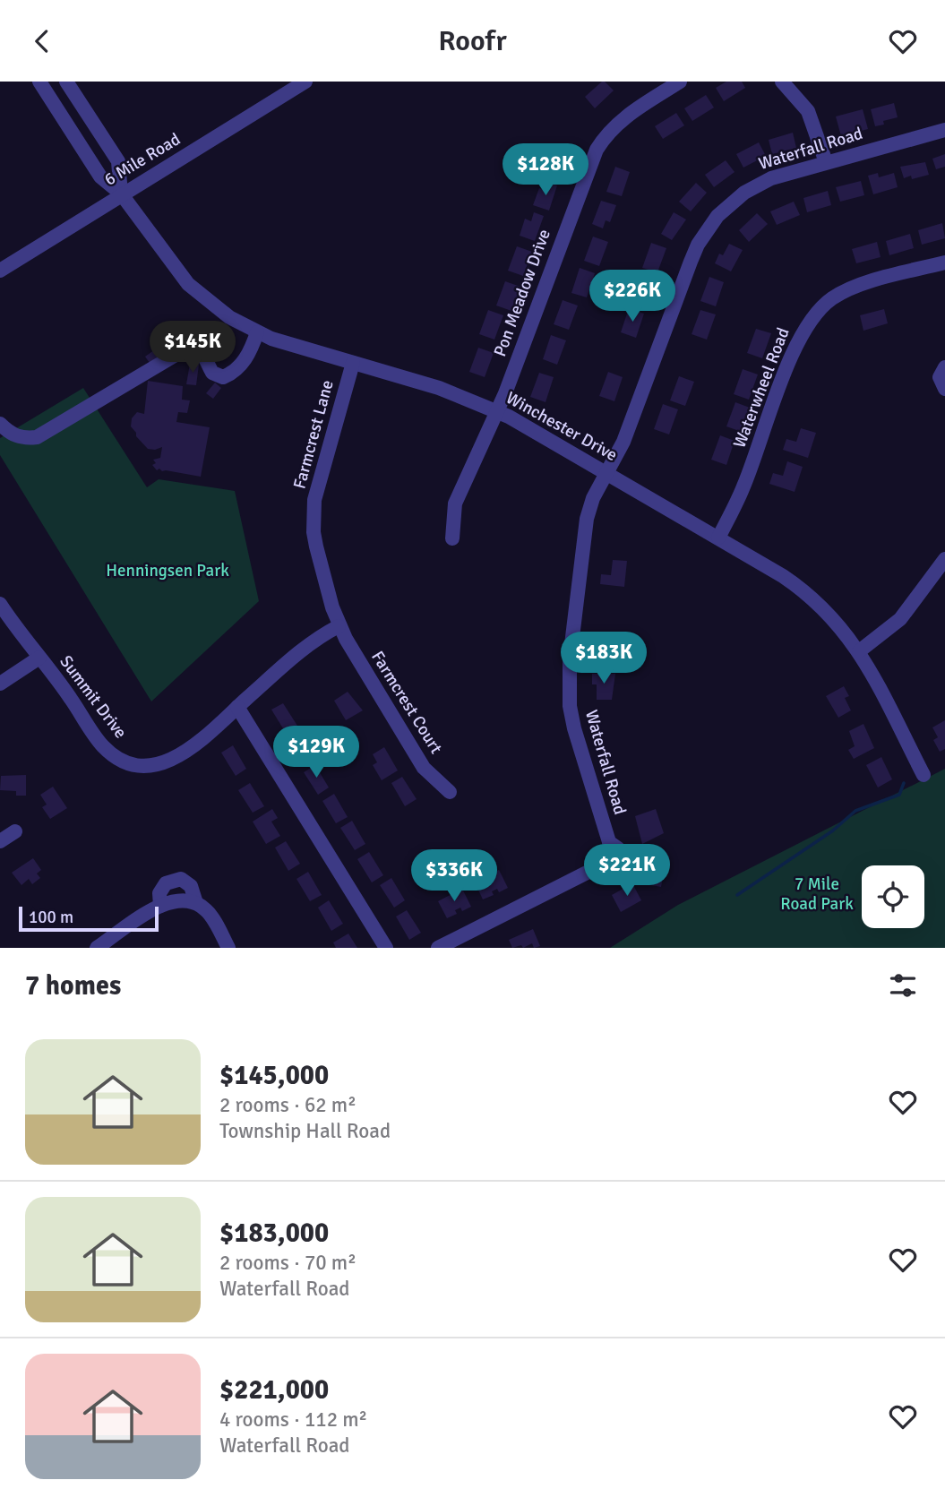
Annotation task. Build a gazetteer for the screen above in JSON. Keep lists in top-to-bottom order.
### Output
{
  "streets": {
    "street": [
      "Waterfall Road",
      "6 Mile Road",
      "Pon Meadow Drive",
      "Waterwheel Road",
      "Winchester Drive",
      "Farmcrest Lane",
      "Summit Drive",
      "Farmcrest Court"
    ]
  },
  "crossings": [
    ["Waterfall Road", "Winchester Drive"],
    ["6 Mile Road", "Winchester Drive"],
    ["Pon Meadow Drive", "Winchester Drive"],
    ["Waterwheel Road", "Winchester Drive"],
    ["Winchester Drive", "Farmcrest Lane"],
    ["Farmcrest Lane", "Summit Drive"],
    ["Farmcrest Lane", "Farmcrest Court"],
    ["Summit Drive", "Farmcrest Court"]
  ],
  "parks": ["Henningsen Park", "7 Mile Road Park"],
  "scale_bar": "100 m",
  "page": {
    "header": "Roofr",
    "price": [
      "$128K",
      "$226K",
      "$145K",
      "$183K",
      "$129K",
      "$221K",
      "$336K"
    ],
    "scale": "100 m",
    "heading": "7 homes",
    "list": [
      {
        "name": "$145,000",
        "note": "2 rooms · 62 m² · Township Hall Road"
      },
      {
        "name": "$183,000",
        "note": "2 rooms · 70 m² · Waterfall Road"
      },
      {
        "name": "$221,000",
        "note": "4 rooms · 112 m² · Waterfall Road"
      }
    ]
  }
}
